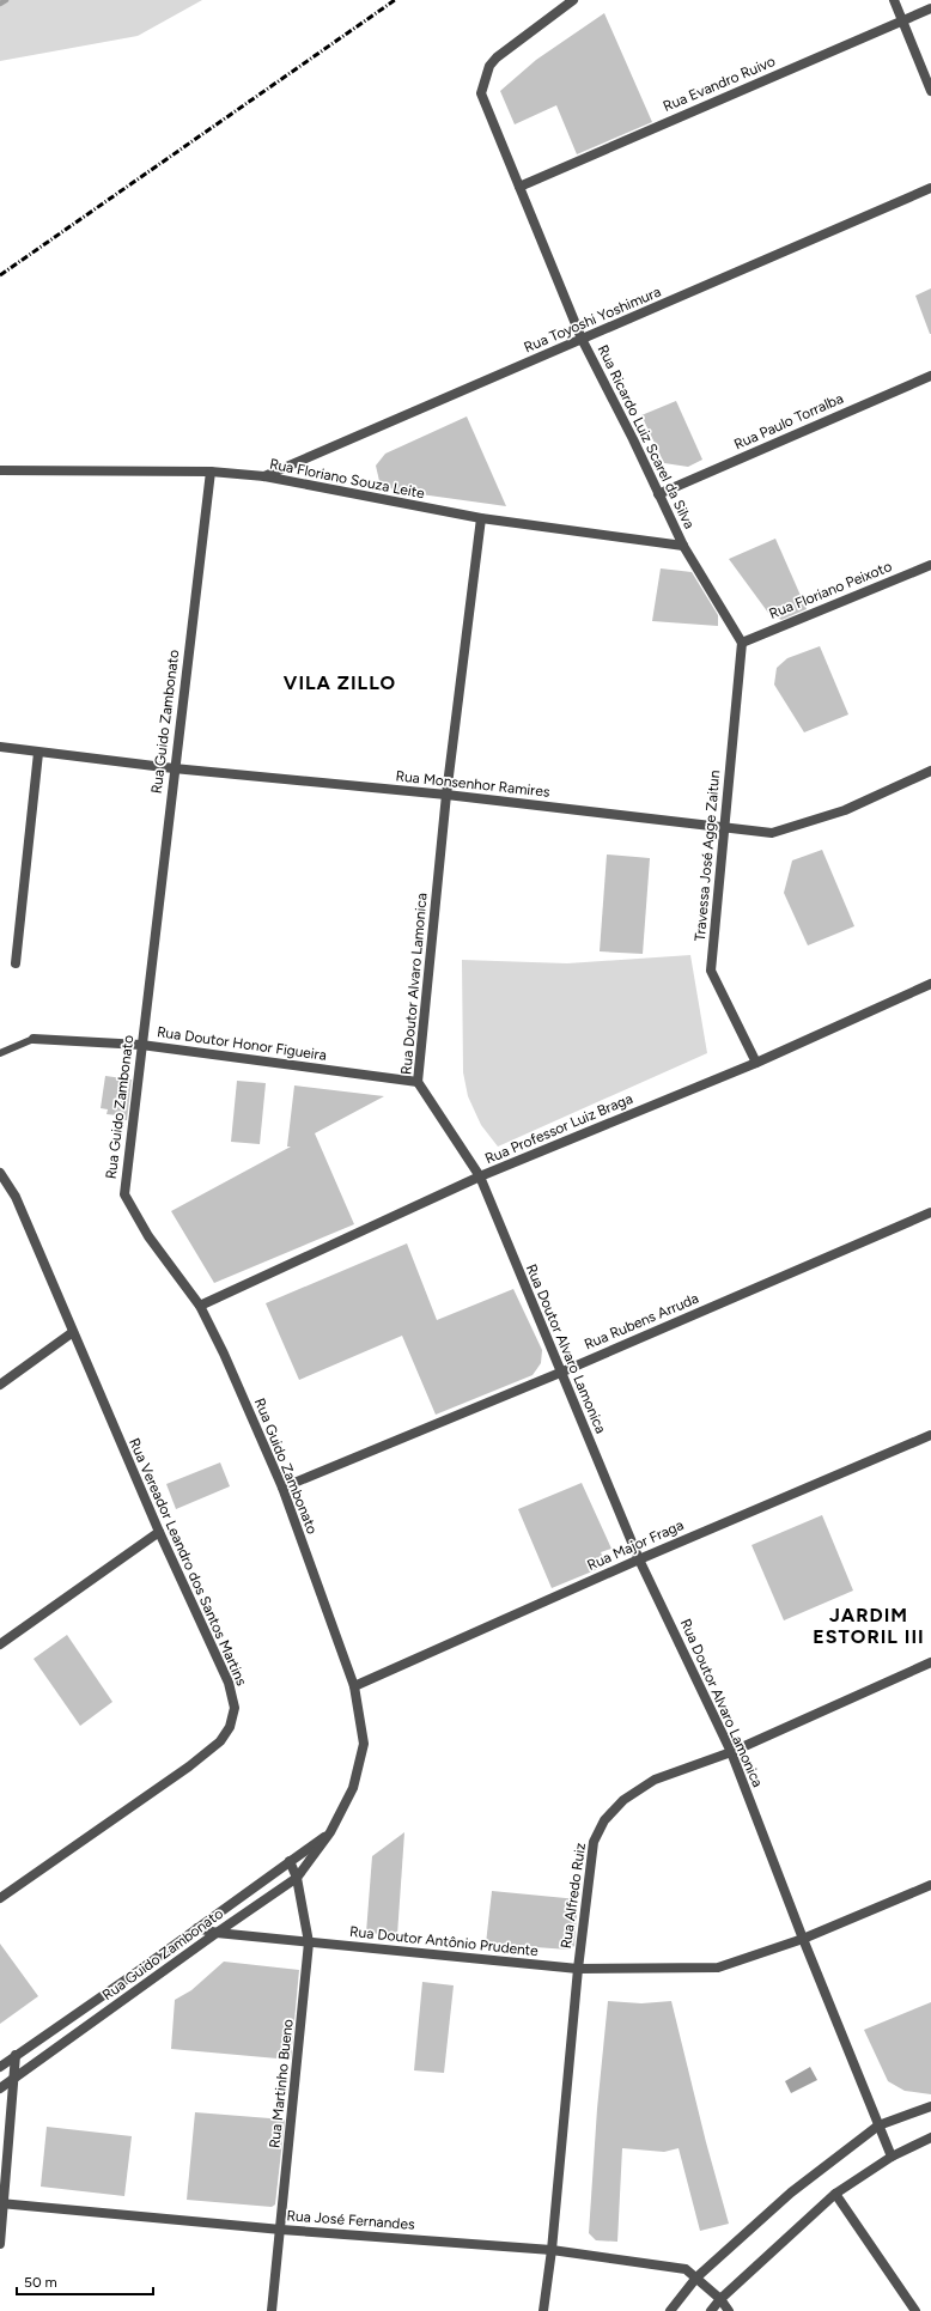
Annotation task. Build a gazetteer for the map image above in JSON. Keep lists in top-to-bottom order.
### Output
{
  "streets": {
    "street": [
      "Rua Evandro Ruivo",
      "Rua Toyoshi Yoshimura",
      "Rua Paulo Torralba",
      "Rua Ricardo Luiz Scarel da Silva",
      "Rua Floriano Souza Leite",
      "Rua Floriano Peixoto",
      "Rua Guido Zambonato",
      "Rua Monsenhor Ramires",
      "Travessa José Agge Zaitun",
      "Rua Doutor Alvaro Lamonica",
      "Rua Doutor Honor Figueira",
      "Rua Professor Luiz Braga",
      "Rua Rubens Arruda",
      "Rua Major Fraga",
      "Rua Vereador Leandro dos Santos Martins",
      "Rua Alfredo Ruiz",
      "Rua Doutor Antônio Prudente",
      "Rua Martinho Bueno",
      "Rua José Fernandes"
    ]
  },
  "crossings": [
    ["Rua Evandro Ruivo", "Rua Ricardo Luiz Scarel da Silva"],
    ["Rua Toyoshi Yoshimura", "Rua Ricardo Luiz Scarel da Silva"],
    ["Rua Toyoshi Yoshimura", "Rua Floriano Souza Leite"],
    ["Rua Paulo Torralba", "Rua Ricardo Luiz Scarel da Silva"],
    ["Rua Ricardo Luiz Scarel da Silva", "Rua Floriano Souza Leite"],
    ["Rua Ricardo Luiz Scarel da Silva", "Rua Floriano Peixoto"],
    ["Rua Ricardo Luiz Scarel da Silva", "Travessa José Agge Zaitun"],
    ["Rua Floriano Souza Leite", "Rua Guido Zambonato"],
    ["Rua Floriano Souza Leite", "Rua Doutor Alvaro Lamonica"],
    ["Rua Floriano Peixoto", "Travessa José Agge Zaitun"],
    ["Rua Guido Zambonato", "Rua Monsenhor Ramires"],
    ["Rua Guido Zambonato", "Rua Doutor Honor Figueira"],
    ["Rua Guido Zambonato", "Rua Professor Luiz Braga"],
    ["Rua Guido Zambonato", "Rua Rubens Arruda"],
    ["Rua Guido Zambonato", "Rua Major Fraga"],
    ["Rua Guido Zambonato", "Rua Doutor Antônio Prudente"],
    ["Rua Guido Zambonato", "Rua Martinho Bueno"],
    ["Rua Monsenhor Ramires", "Travessa José Agge Zaitun"],
    ["Rua Monsenhor Ramires", "Rua Doutor Alvaro Lamonica"],
    ["Travessa José Agge Zaitun", "Rua Professor Luiz Braga"],
    ["Rua Doutor Alvaro Lamonica", "Rua Doutor Honor Figueira"],
    ["Rua Doutor Alvaro Lamonica", "Rua Professor Luiz Braga"],
    ["Rua Doutor Alvaro Lamonica", "Rua Rubens Arruda"],
    ["Rua Doutor Alvaro Lamonica", "Rua Major Fraga"],
    ["Rua Doutor Alvaro Lamonica", "Rua Alfredo Ruiz"],
    ["Rua Doutor Alvaro Lamonica", "Rua Doutor Antônio Prudente"],
    ["Rua Alfredo Ruiz", "Rua Doutor Antônio Prudente"],
    ["Rua Alfredo Ruiz", "Rua José Fernandes"],
    ["Rua Doutor Antônio Prudente", "Rua Martinho Bueno"],
    ["Rua Martinho Bueno", "Rua José Fernandes"]
  ],
  "districts": ["VILA ZILLO", "JARDIM ESTORIL III"],
  "scale_bar": "50 m"
}
